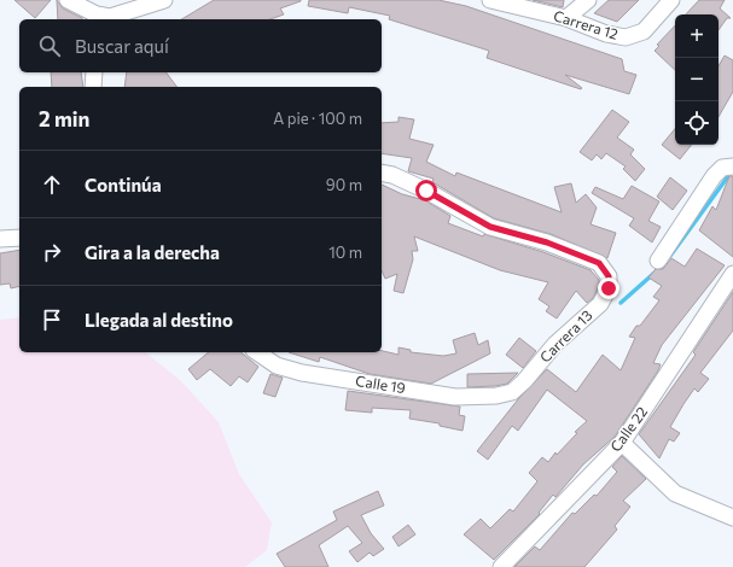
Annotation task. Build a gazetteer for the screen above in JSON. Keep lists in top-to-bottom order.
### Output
{
  "streets": {
    "street": [
      "Carrera 12",
      "Carrera 13",
      "Calle 19",
      "Calle 22"
    ]
  },
  "crossings": [
    ["Carrera 13", "Calle 19"]
  ],
  "page": {
    "map_buttons": ["+", "−"],
    "search": "Buscar aquí",
    "heading": ["2 min", "A pie · 100 m"],
    "list": [
      ["Continúa", "90 m"],
      ["Gira a la derecha", "10 m"],
      "Llegada al destino"
    ]
  }
}
